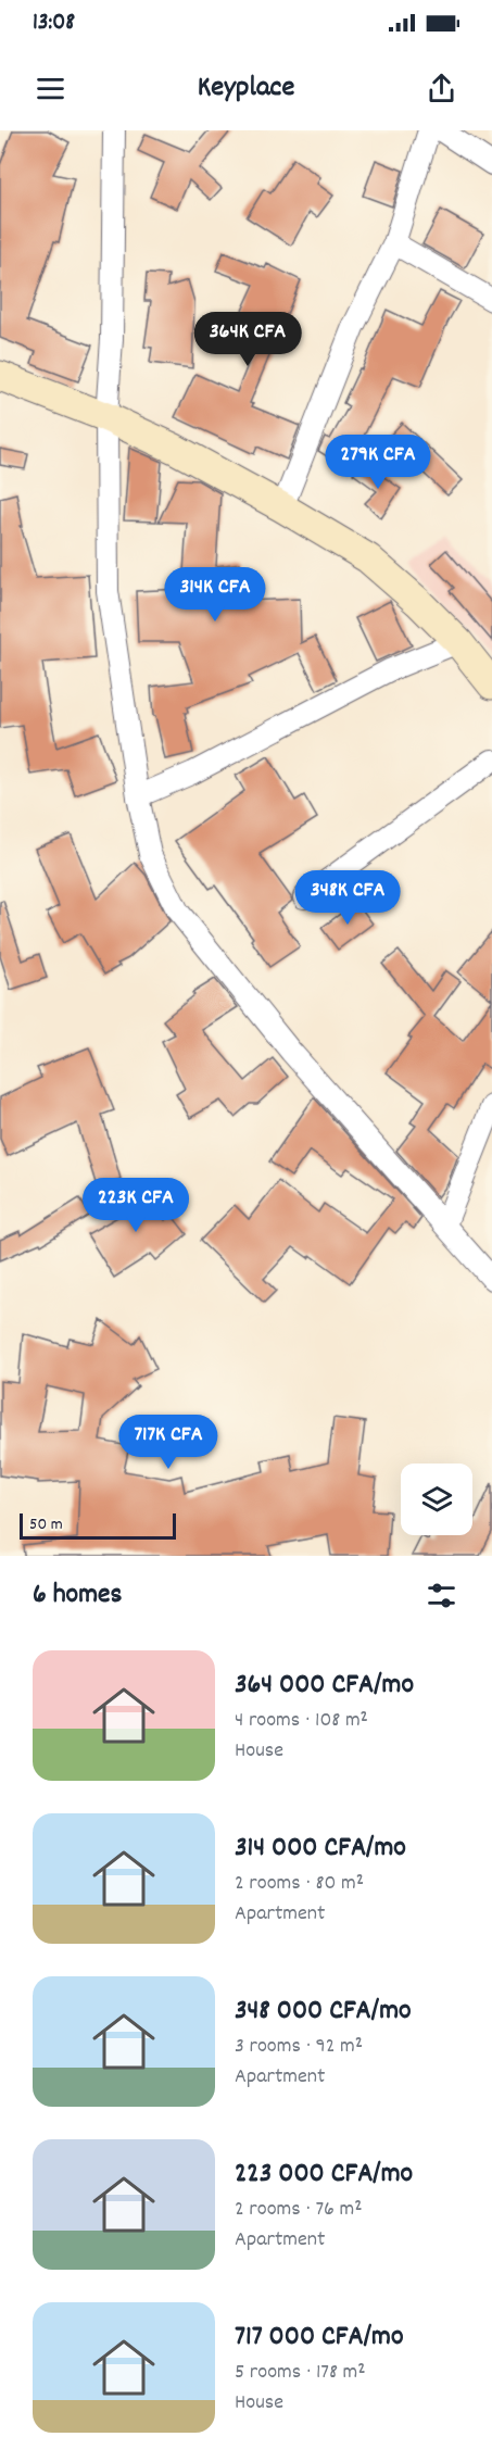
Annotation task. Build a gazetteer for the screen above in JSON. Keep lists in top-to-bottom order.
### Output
{
  "scale_bar": "50 m",
  "page": {
    "status": "13:08",
    "header": "Keyplace",
    "price": [
      "364K CFA",
      "279K CFA",
      "314K CFA",
      "348K CFA",
      "223K CFA",
      "717K CFA"
    ],
    "scale": "50 m",
    "heading": "6 homes",
    "list": [
      {
        "name": "364 000 CFA/mo",
        "note": "4 rooms · 108 m² · House"
      },
      {
        "name": "314 000 CFA/mo",
        "note": "2 rooms · 80 m² · Apartment"
      },
      {
        "name": "348 000 CFA/mo",
        "note": "3 rooms · 92 m² · Apartment"
      },
      {
        "name": "223 000 CFA/mo",
        "note": "2 rooms · 76 m² · Apartment"
      },
      {
        "name": "717 000 CFA/mo",
        "note": "5 rooms · 178 m² · House"
      }
    ]
  }
}
